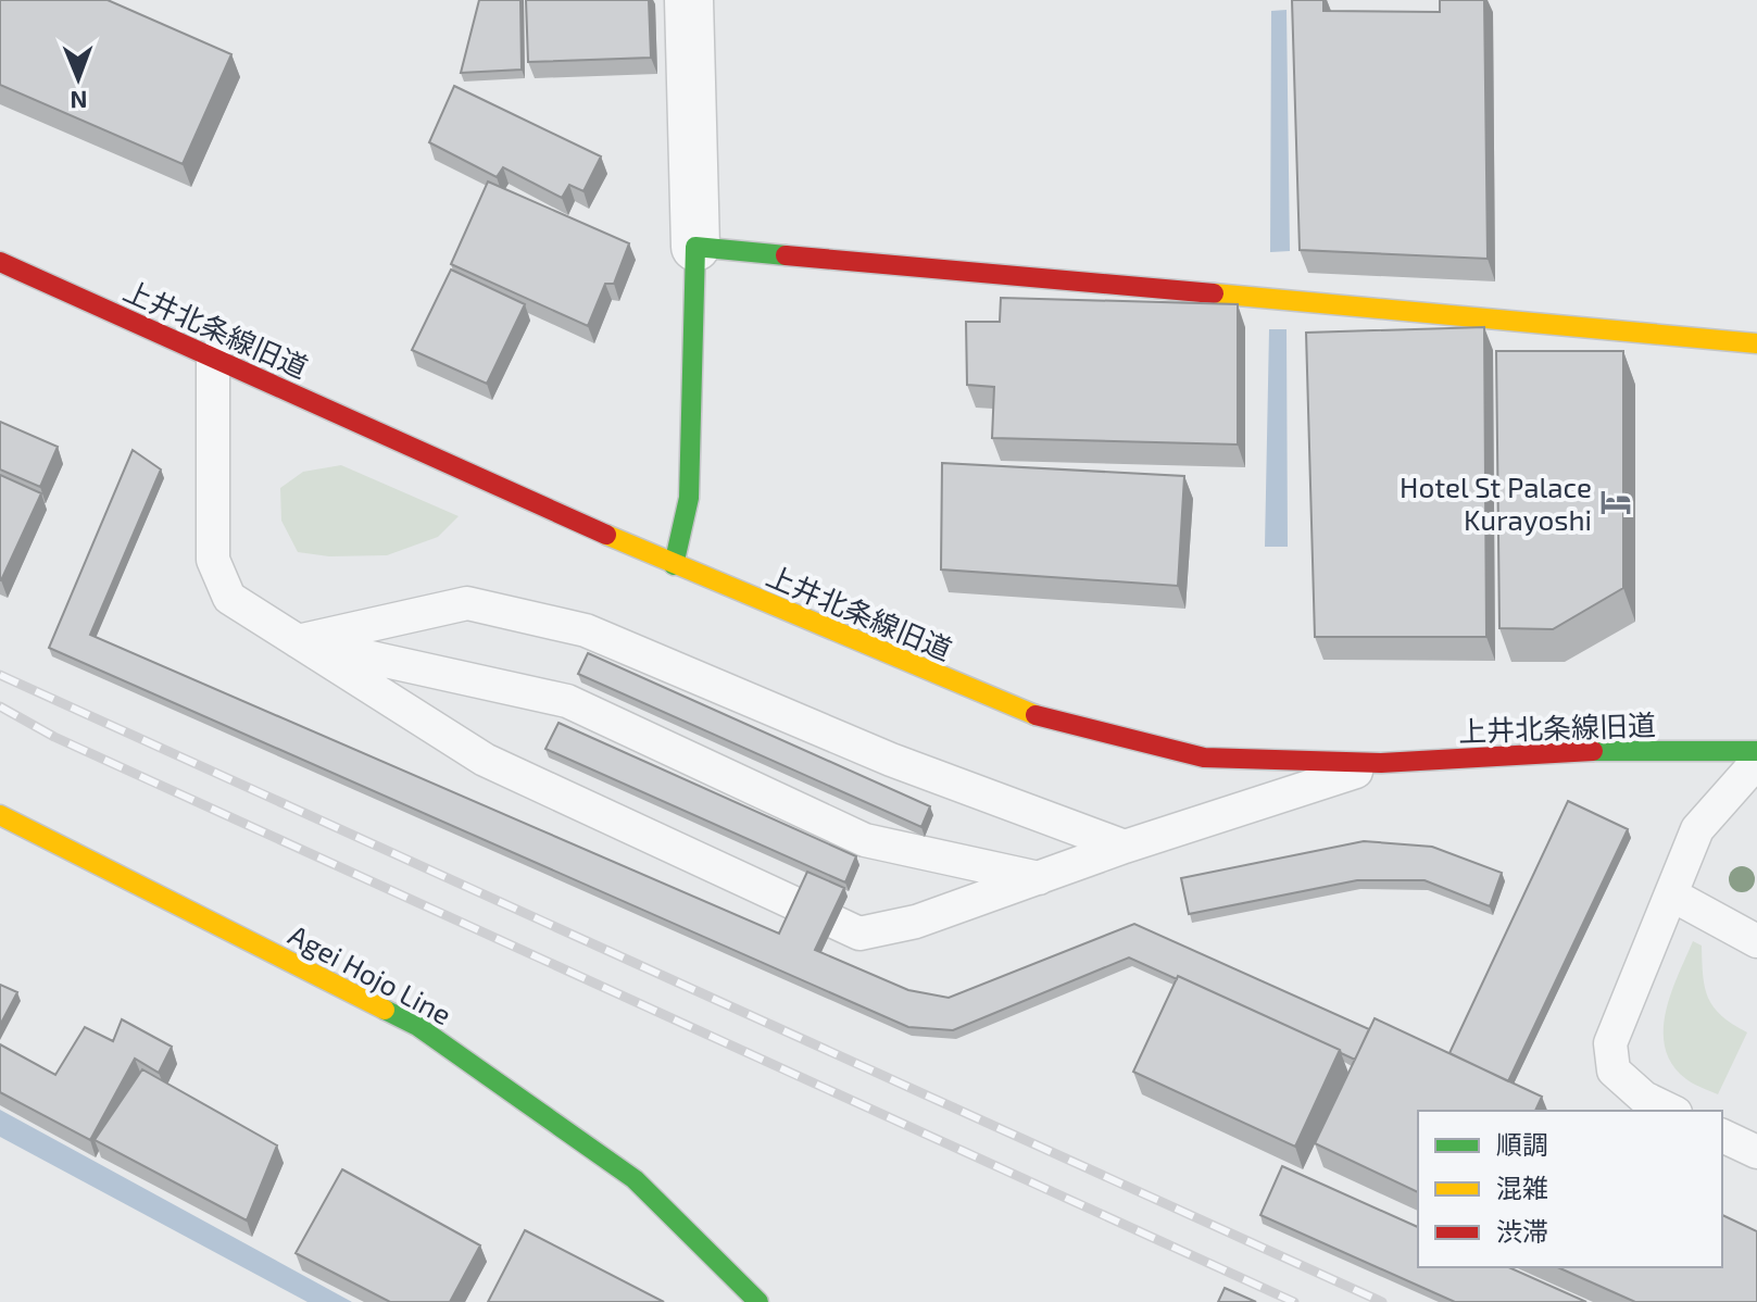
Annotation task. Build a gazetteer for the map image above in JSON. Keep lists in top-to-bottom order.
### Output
{
  "streets": {
    "street": ["上井北条線旧道", "Agei Hojo Line"]
  },
  "places": {
    "hotel": ["Hotel St Palace Kurayoshi"]
  },
  "legend": ["順調", "混雑", "渋滞"],
  "north": "bottom"
}
